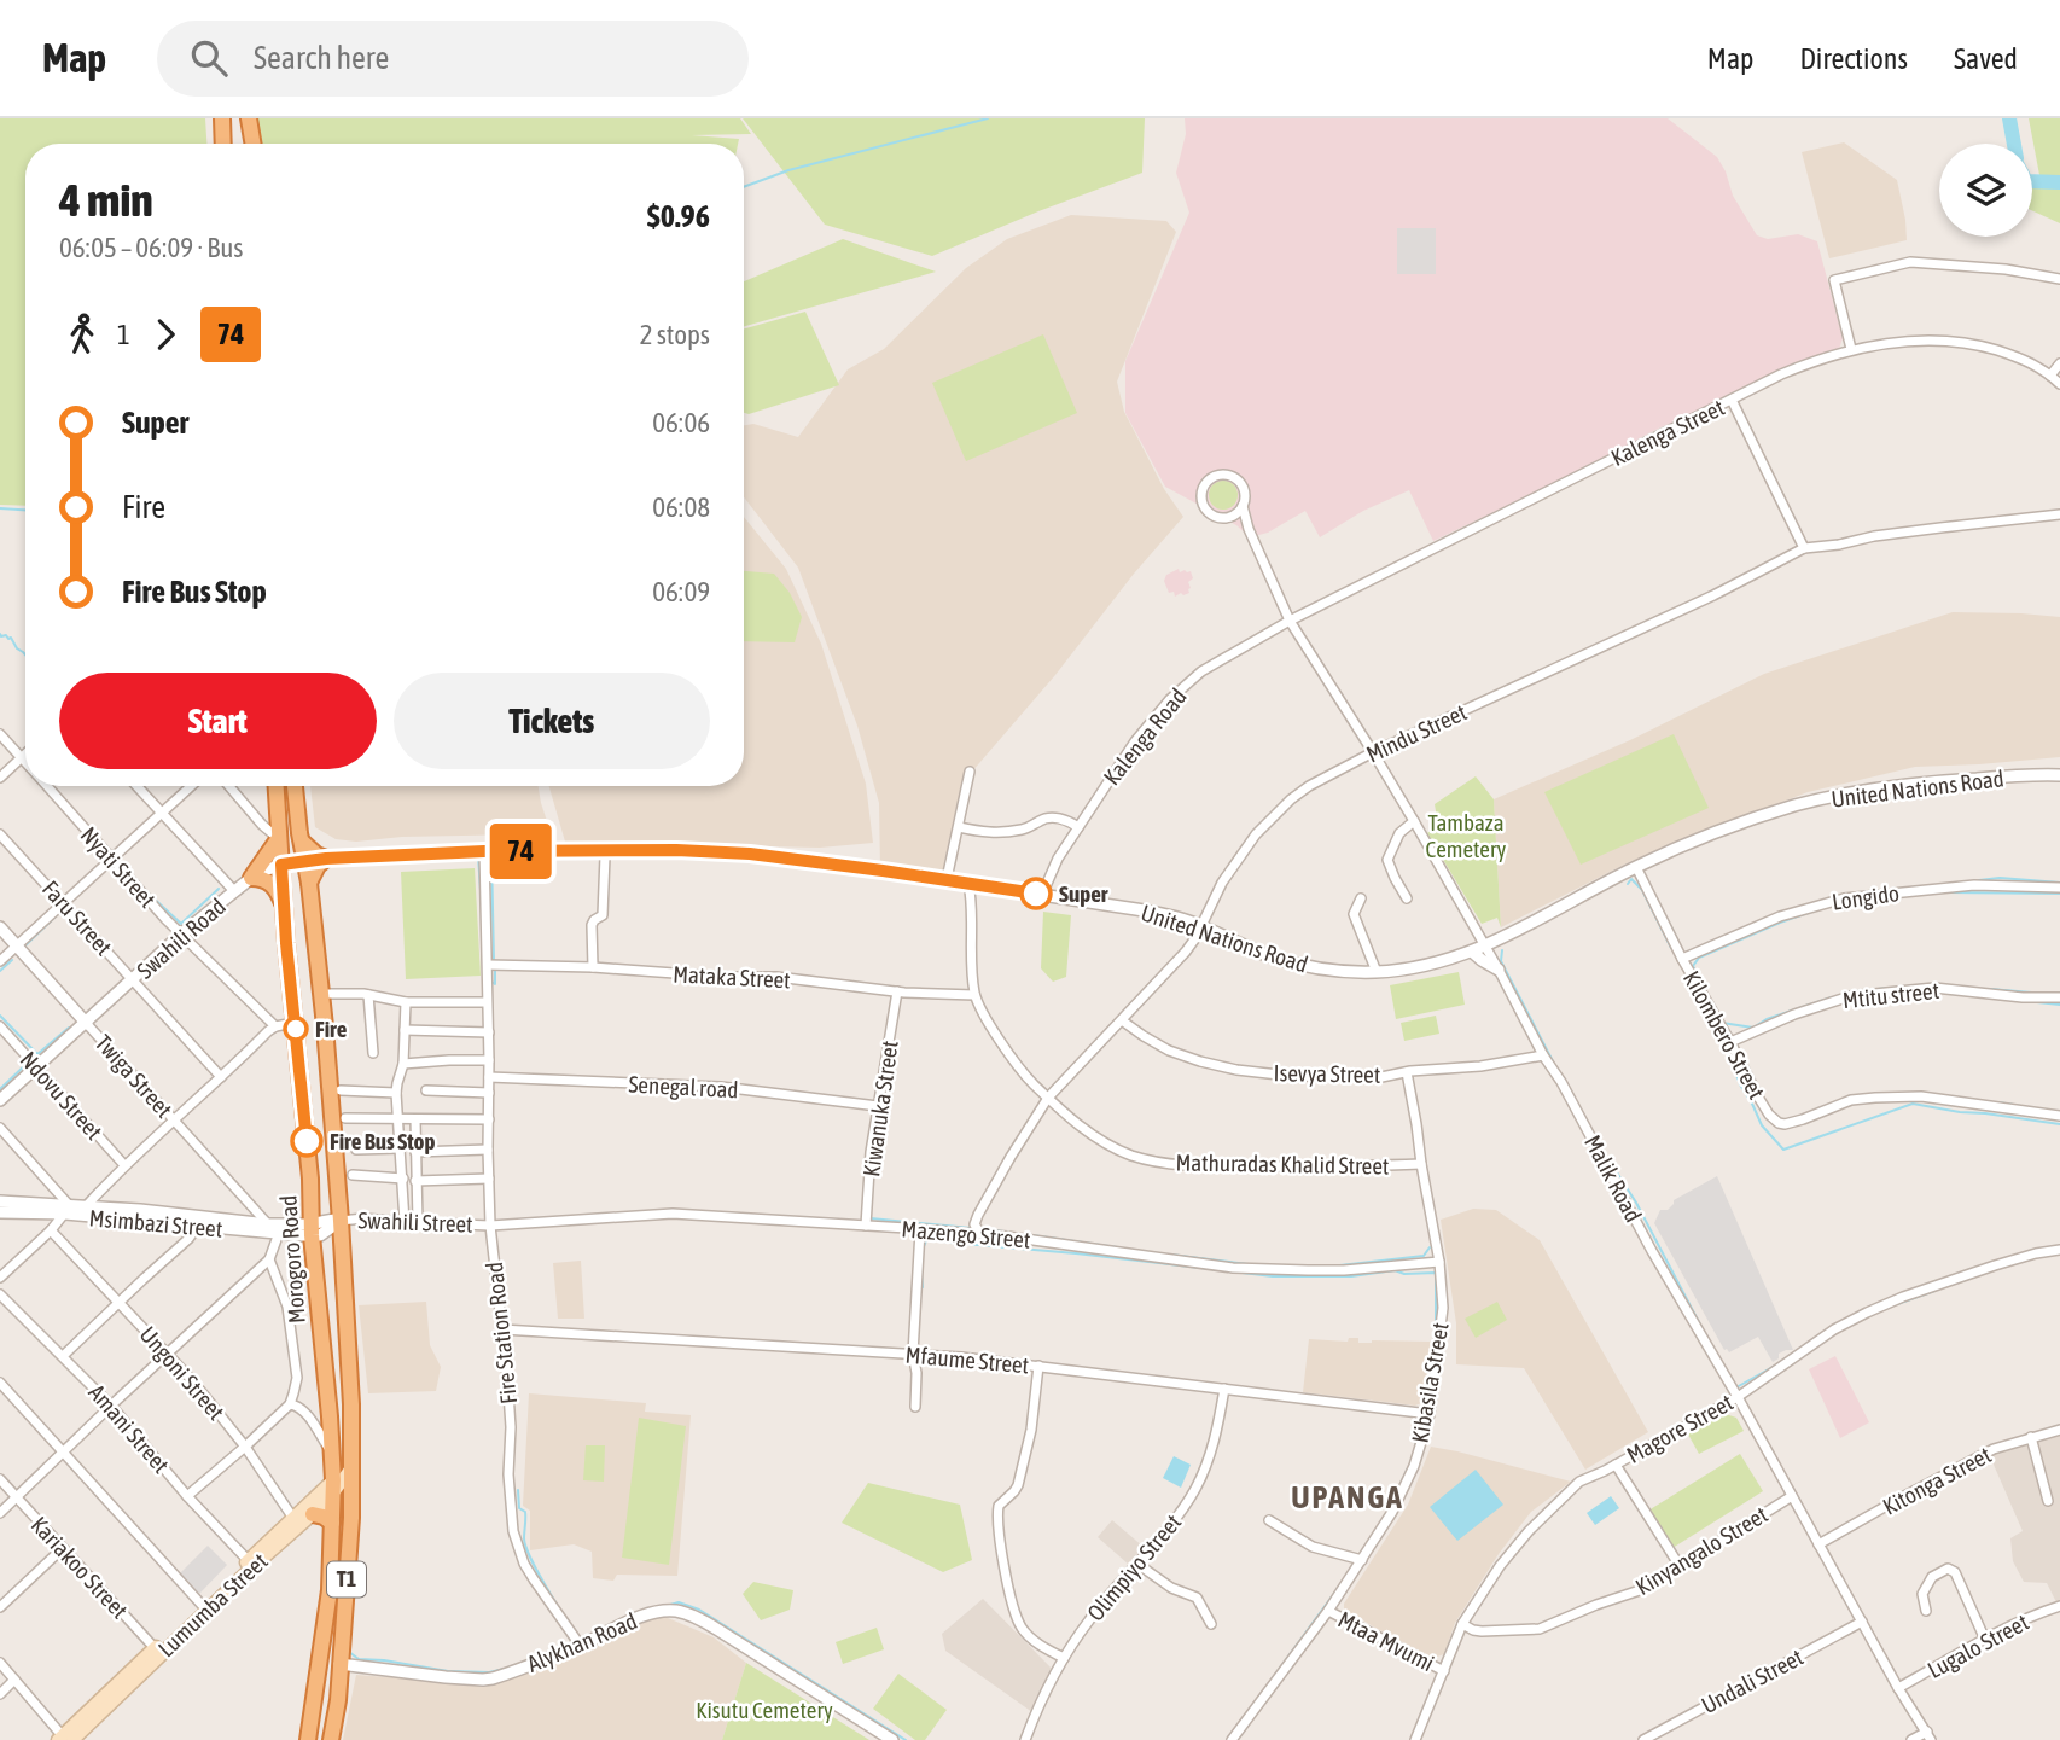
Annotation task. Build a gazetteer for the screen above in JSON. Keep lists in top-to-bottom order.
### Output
{
  "streets": {
    "highway": ["Morogoro Road", "T1"],
    "main road": ["Lumumba Street"],
    "street": [
      "Kalenga Street",
      "Mindu Street",
      "Kalenga Road",
      "United Nations Road",
      "Nyati Street",
      "Longido",
      "Faru Street",
      "Swahili Road",
      "Mataka Street",
      "Mtitu street",
      "Kilombero Street",
      "Isevya Street",
      "Twiga Street",
      "Senegal road",
      "Ndovu Street",
      "Kiwanuka Street",
      "Mathuradas Khalid Street",
      "Malik Road",
      "Swahili Street",
      "Msimbazi Street",
      "Mazengo Street",
      "Fire Station Road",
      "Mfaume Street",
      "Ungoni Street",
      "Kibasila Street",
      "Amani Street",
      "Magore Street",
      "Kitonga Street",
      "Kinyangalo Street",
      "Kariakoo Street",
      "Olimpiyo Street",
      "Mtaa Mvumi",
      "Alykhan Road",
      "Lugalo Street",
      "Undali Street"
    ]
  },
  "crossings": [
    ["Kalenga Street", "Kalenga Road"],
    ["Kalenga Street", "Malik Road"],
    ["Mindu Street", "United Nations Road"],
    ["Mindu Street", "Isevya Street"],
    ["Mindu Street", "Mathuradas Khalid Street"],
    ["Mindu Street", "Malik Road"],
    ["Mindu Street", "Mazengo Street"],
    ["Kalenga Road", "United Nations Road"],
    ["Kalenga Road", "Malik Road"],
    ["United Nations Road", "Swahili Road"],
    ["United Nations Road", "Kilombero Street"],
    ["United Nations Road", "Mathuradas Khalid Street"],
    ["United Nations Road", "Malik Road"],
    ["United Nations Road", "Morogoro Road"],
    ["United Nations Road", "Fire Station Road"],
    ["United Nations Road", "T1"],
    ["Nyati Street", "Swahili Road"],
    ["Longido", "Kilombero Street"],
    ["Faru Street", "Swahili Road"],
    ["Swahili Road", "Twiga Street"],
    ["Swahili Road", "Morogoro Road"],
    ["Mataka Street", "Kiwanuka Street"],
    ["Mataka Street", "Mathuradas Khalid Street"],
    ["Mataka Street", "Fire Station Road"],
    ["Mtitu street", "Kilombero Street"],
    ["Isevya Street", "Malik Road"],
    ["Isevya Street", "Kibasila Street"],
    ["Twiga Street", "Msimbazi Street"],
    ["Senegal road", "Kiwanuka Street"],
    ["Senegal road", "Fire Station Road"],
    ["Kiwanuka Street", "Mazengo Street"],
    ["Mathuradas Khalid Street", "Kibasila Street"],
    ["Malik Road", "Magore Street"],
    ["Malik Road", "Kitonga Street"],
    ["Malik Road", "Kinyangalo Street"],
    ["Malik Road", "Lugalo Street"],
    ["Malik Road", "Undali Street"],
    ["Swahili Street", "Mazengo Street"],
    ["Swahili Street", "Fire Station Road"],
    ["Swahili Street", "T1"],
    ["Msimbazi Street", "Morogoro Road"],
    ["Mazengo Street", "Fire Station Road"],
    ["Mazengo Street", "Kibasila Street"],
    ["Morogoro Road", "Lumumba Street"],
    ["Fire Station Road", "Mfaume Street"],
    ["Fire Station Road", "Alykhan Road"],
    ["Mfaume Street", "Kibasila Street"],
    ["Mfaume Street", "Olimpiyo Street"],
    ["Ungoni Street", "Lumumba Street"],
    ["Kibasila Street", "Mtaa Mvumi"],
    ["Amani Street", "Lumumba Street"],
    ["Magore Street", "Kinyangalo Street"],
    ["Magore Street", "Mtaa Mvumi"],
    ["Kariakoo Street", "Lumumba Street"],
    ["T1", "Lumumba Street"],
    ["T1", "Alykhan Road"]
  ],
  "districts": ["UPANGA"],
  "parks": ["Tambaza Cemetery", "Kisutu Cemetery"],
  "places": ["Super", "Fire", "Fire Bus Stop"],
  "lines": ["bus line 74"],
  "page": {
    "header": "Map",
    "search": "Search here",
    "nav": ["Map", "Directions", "Saved"],
    "on_map": "74",
    "heading": ["4 min", "06:05 – 06:09 · Bus", "$0.96"],
    "legs": ["1", "74", "2 stops"],
    "list": [
      {
        "name": "Super",
        "value": "06:06"
      },
      {
        "name": "Fire",
        "value": "06:08"
      },
      {
        "name": "Fire Bus Stop",
        "value": "06:09"
      }
    ],
    "buttons": ["Start", "Tickets"]
  }
}
